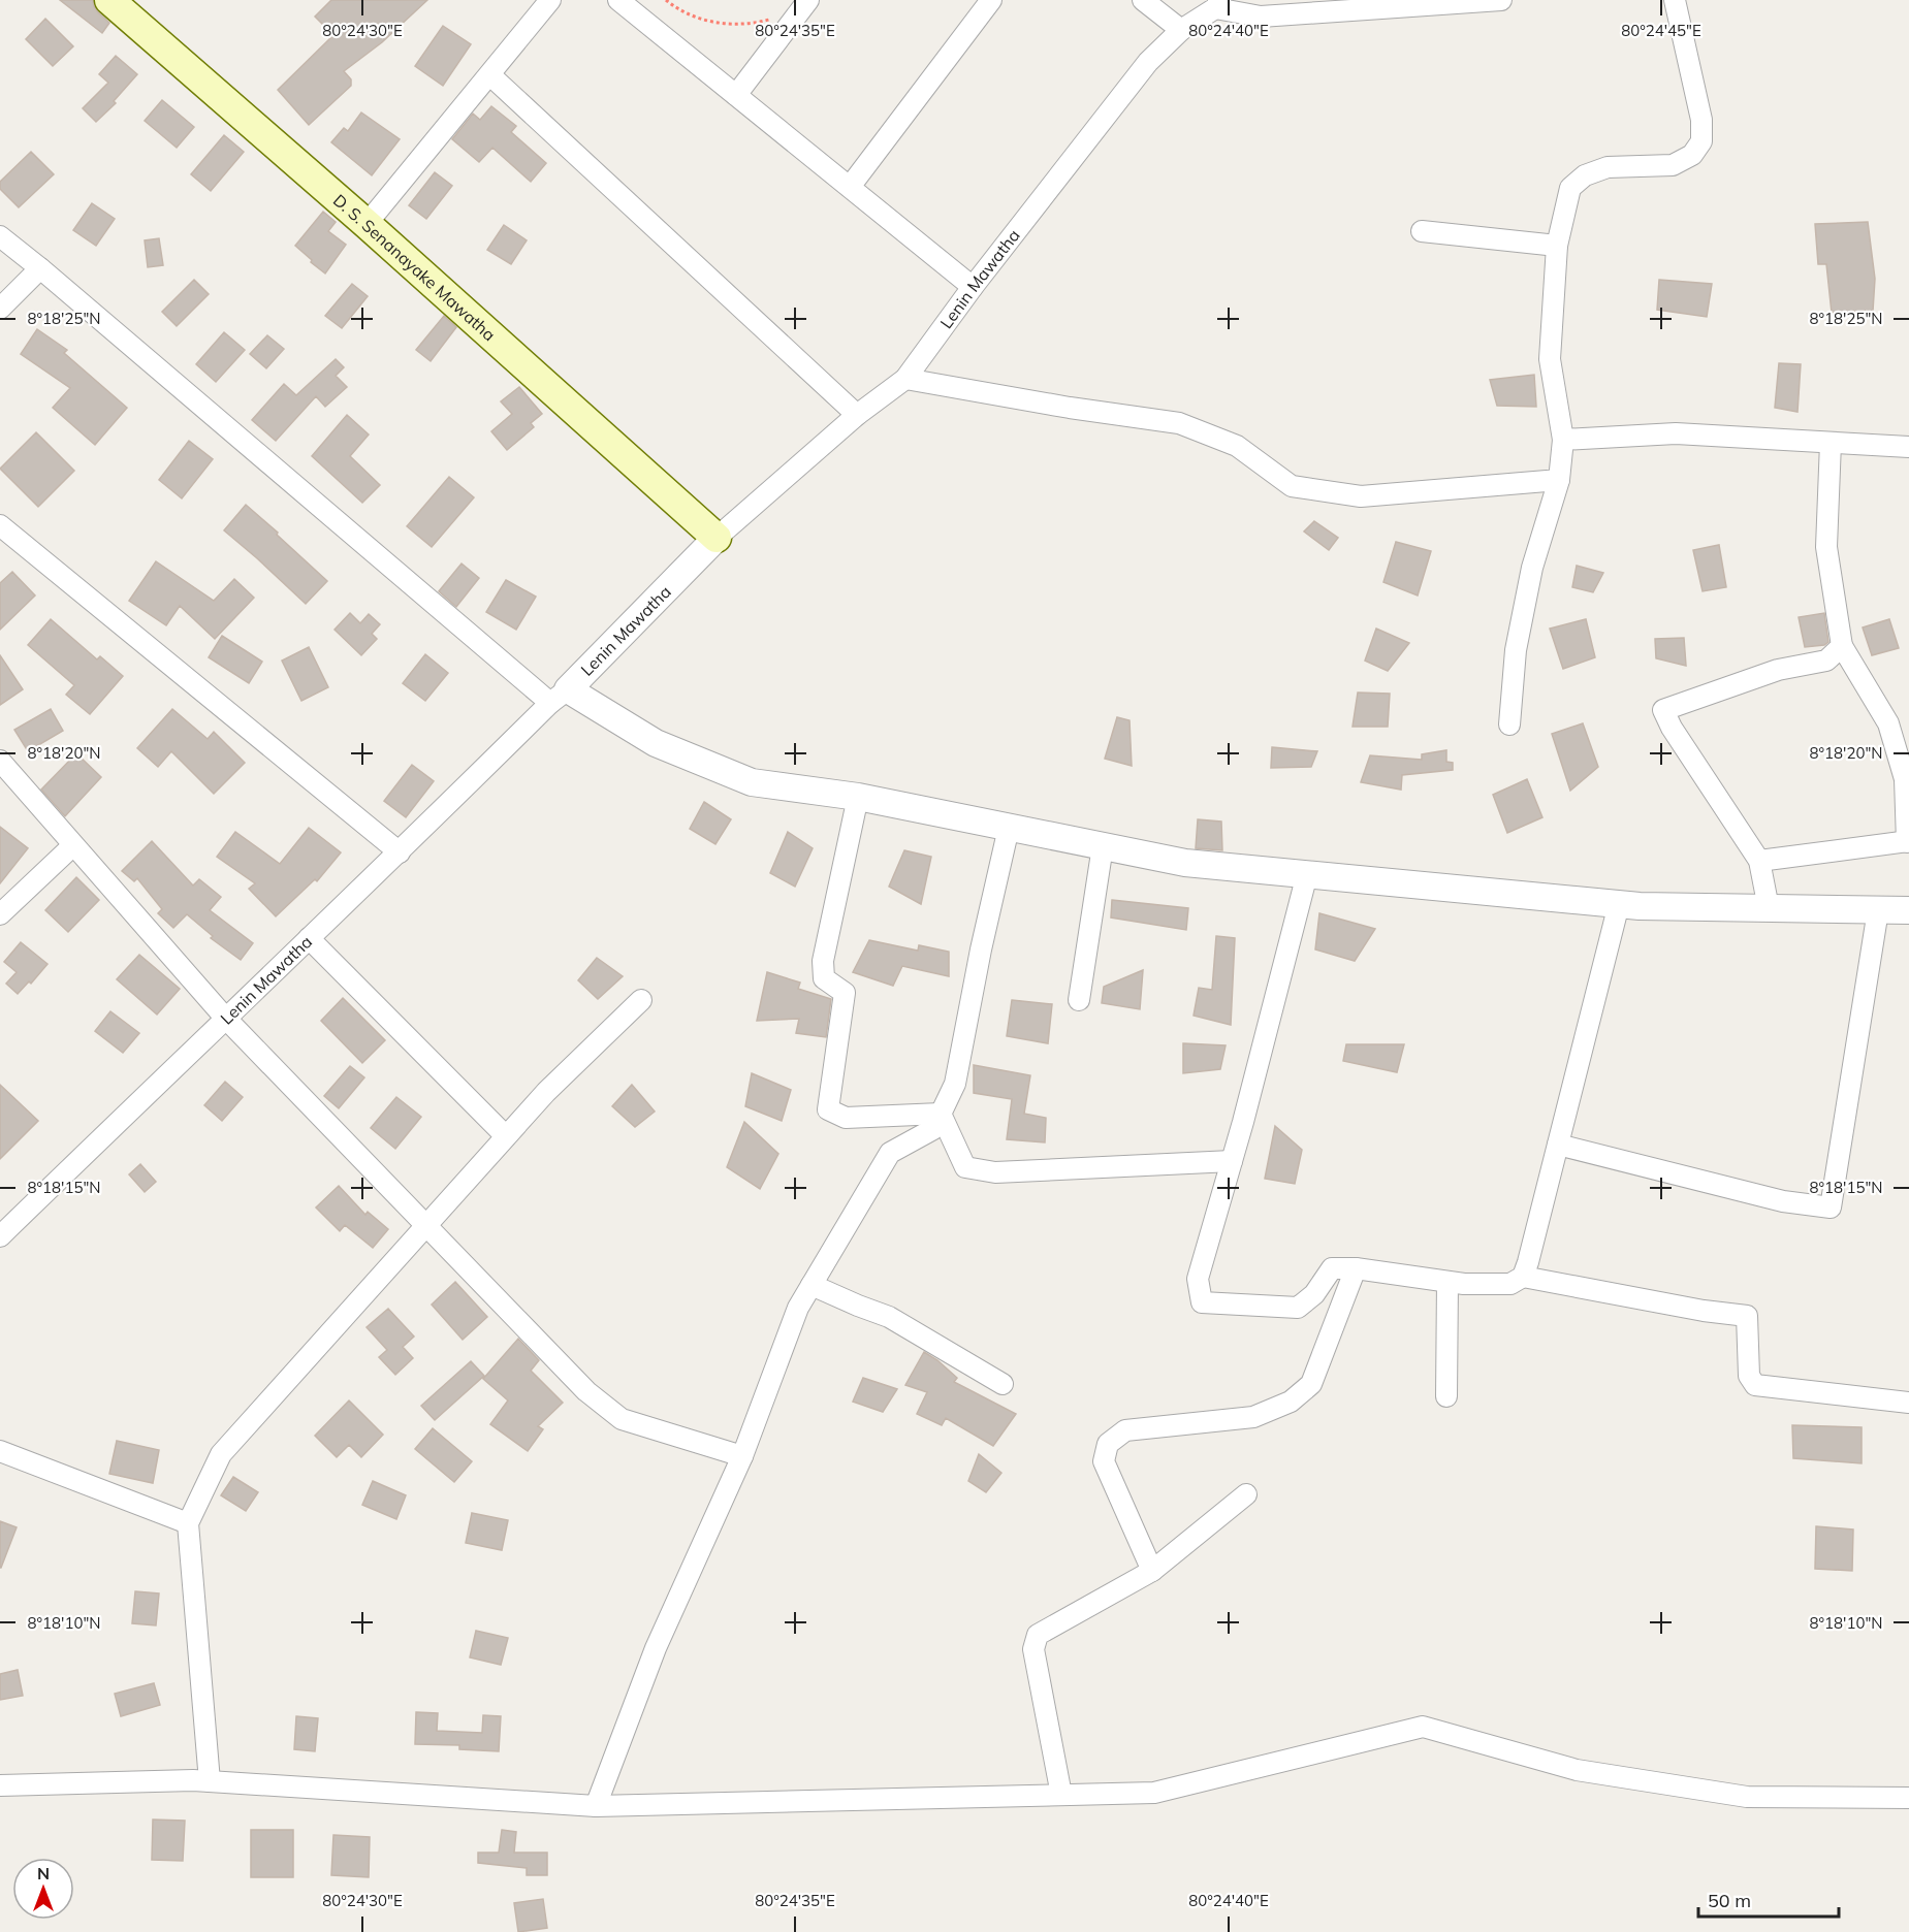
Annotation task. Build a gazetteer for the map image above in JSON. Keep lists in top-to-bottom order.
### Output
{
  "streets": {
    "main road": ["D. S. Senanayake Mawatha"],
    "street": ["Lenin Mawatha"]
  },
  "crossings": [
    ["D. S. Senanayake Mawatha", "Lenin Mawatha"]
  ],
  "scale_bar": "50 m",
  "north": "top",
  "coordinates": [
    "80°24'30\"E",
    "80°24'35\"E",
    "80°24'40\"E",
    "80°24'45\"E",
    "8°18'25\"N",
    "8°18'20\"N",
    "8°18'15\"N",
    "8°18'10\"N"
  ]
}
